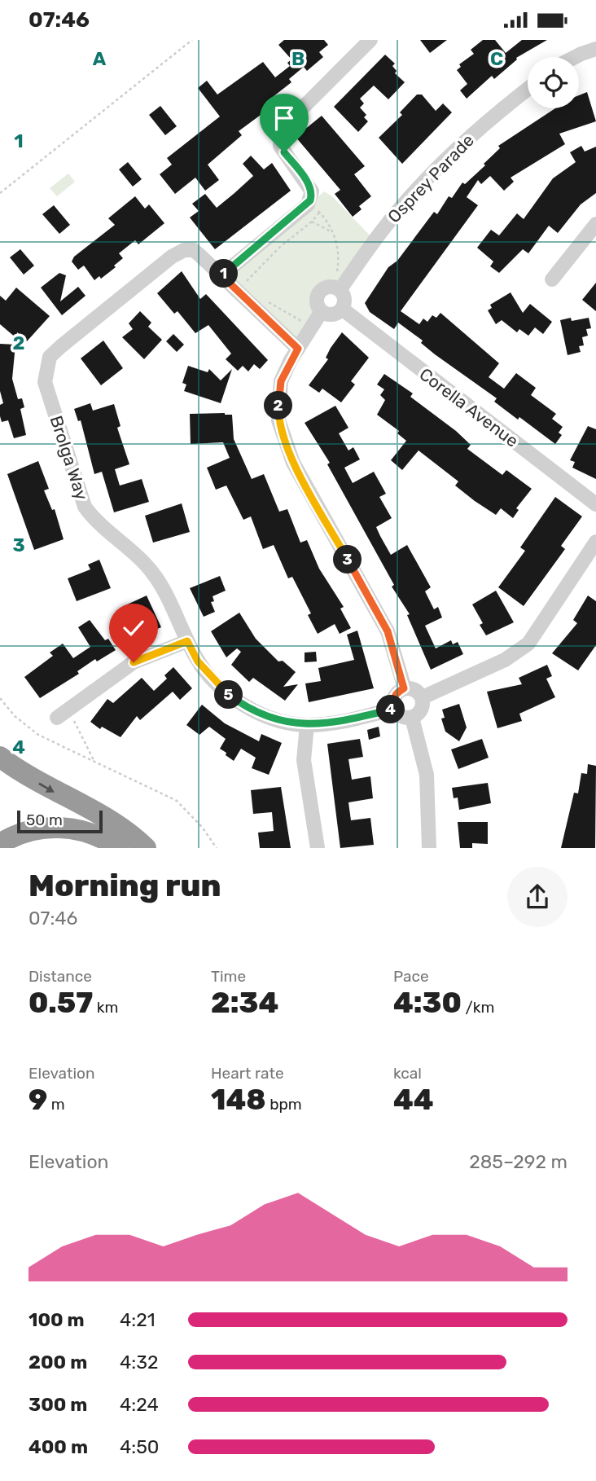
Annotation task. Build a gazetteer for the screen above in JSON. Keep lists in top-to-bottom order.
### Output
{
  "streets": {
    "street": ["Osprey Parade", "Corella Avenue", "Brolga Way"]
  },
  "crossings": [
    ["Osprey Parade", "Corella Avenue"]
  ],
  "scale_bar": "50 m",
  "page": {
    "status": "07:46",
    "pins": [
      "1",
      "2",
      "3",
      "5",
      "4"
    ],
    "scale": "50 m",
    "heading": ["Morning run", "07:46"],
    "stats": [
      ["Distance", "0.57 km"],
      ["Time", "2:34"],
      ["Pace", "4:30 /km"],
      ["Elevation", "9 m"],
      ["Heart rate", "148 bpm"],
      ["kcal", "44"]
    ],
    "chart": ["Elevation", "285–292 m"],
    "list": [
      {
        "name": "100 m",
        "note": "4:21"
      },
      {
        "name": "200 m",
        "note": "4:32"
      },
      {
        "name": "300 m",
        "note": "4:24"
      },
      {
        "name": "400 m",
        "note": "4:50"
      }
    ]
  },
  "grid": {
    "columns": ["A", "B", "C"],
    "rows": [
      "1",
      "2",
      "3",
      "4"
    ]
  }
}
